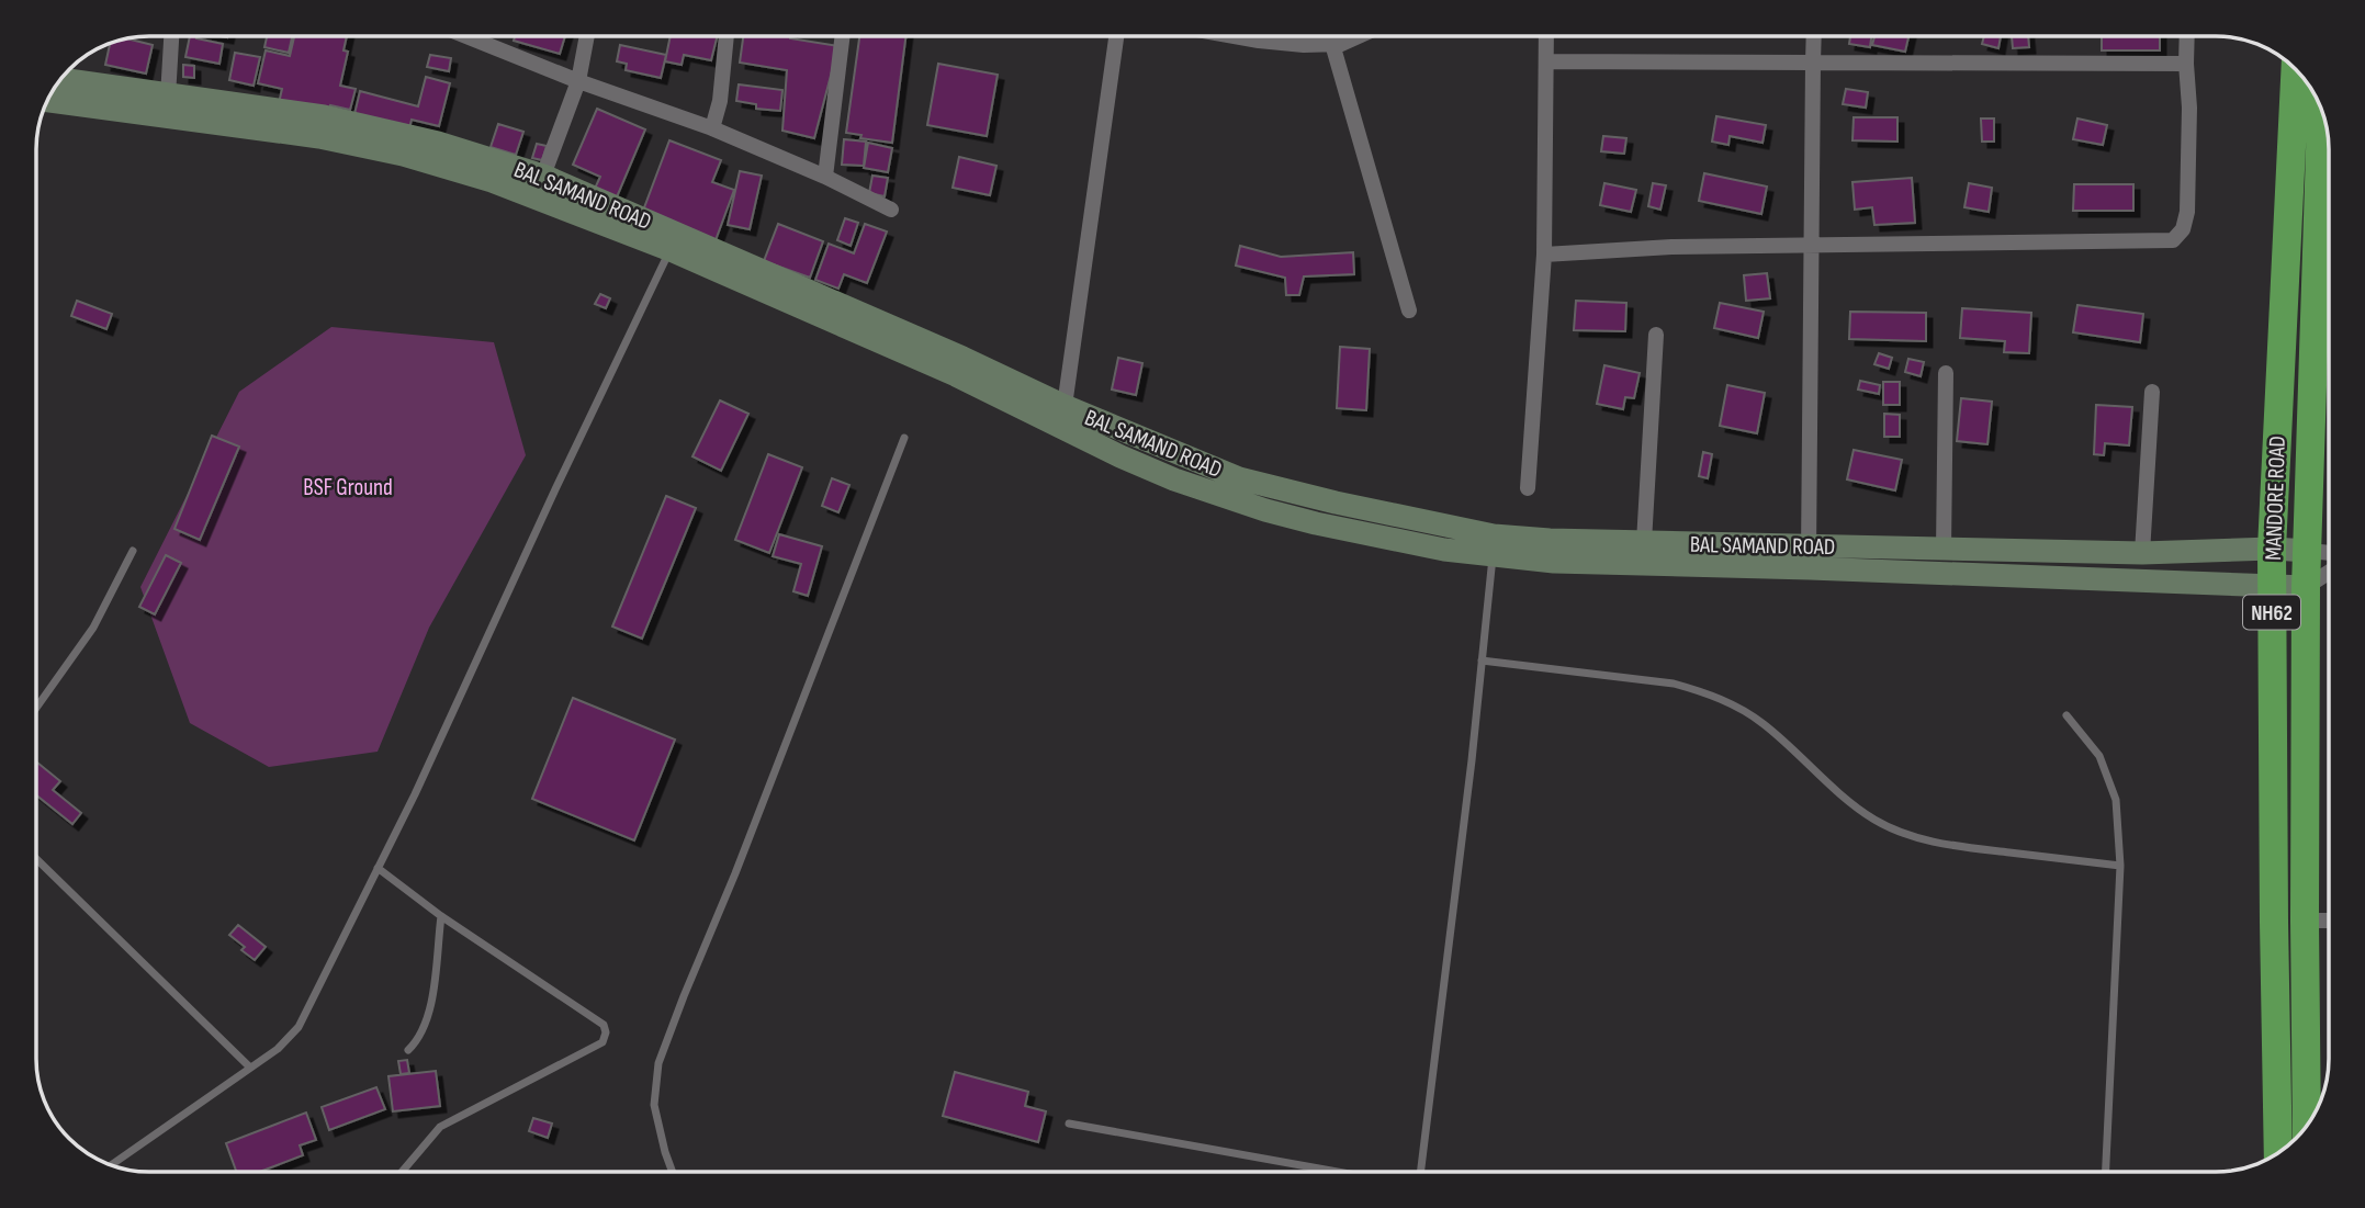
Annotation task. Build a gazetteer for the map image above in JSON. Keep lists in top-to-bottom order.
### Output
{
  "streets": {
    "highway": ["MANDORE ROAD", "NH62"],
    "main road": ["BAL SAMAND ROAD"]
  },
  "crossings": [
    ["BAL SAMAND ROAD", "MANDORE ROAD"]
  ],
  "parks": ["BSF Ground"]
}
